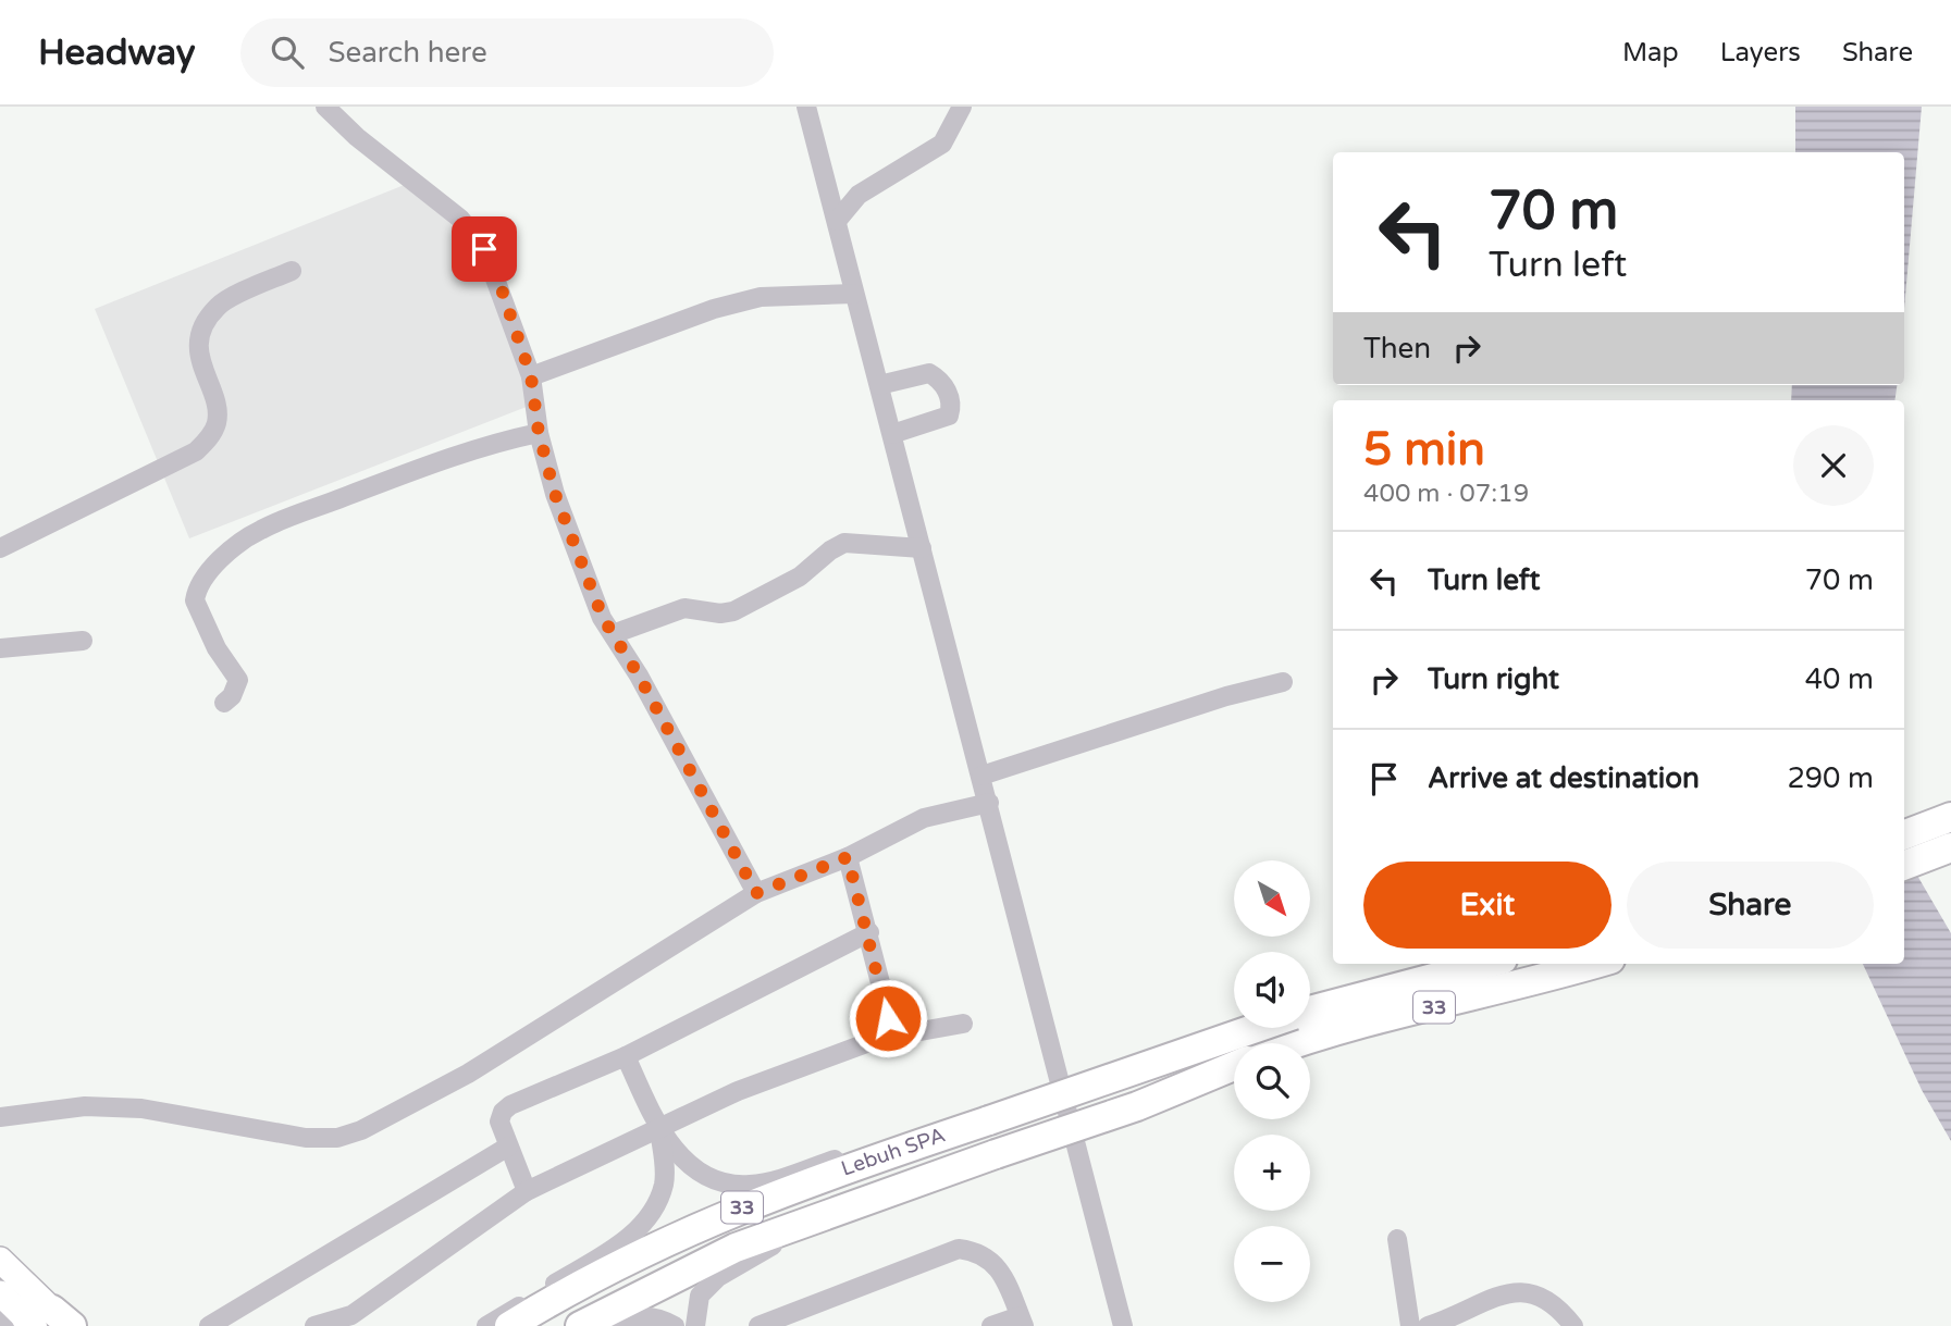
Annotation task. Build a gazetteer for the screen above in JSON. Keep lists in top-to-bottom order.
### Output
{
  "streets": {
    "highway": ["33", "Lebuh SPA"]
  },
  "north": "bottom right",
  "page": {
    "header": "Headway",
    "search": "Search here",
    "nav": ["Map", "Layers", "Share"],
    "turn": ["70 m", "Turn left"],
    "then": "Then",
    "heading": ["5 min", "400 m · 07:19"],
    "list": [
      {
        "name": "Turn left",
        "value": "70 m"
      },
      {
        "name": "Turn right",
        "value": "40 m"
      },
      {
        "name": "Arrive at destination",
        "value": "290 m"
      }
    ],
    "buttons": ["Exit", "Share"],
    "map_buttons": ["+", "−"]
  }
}
